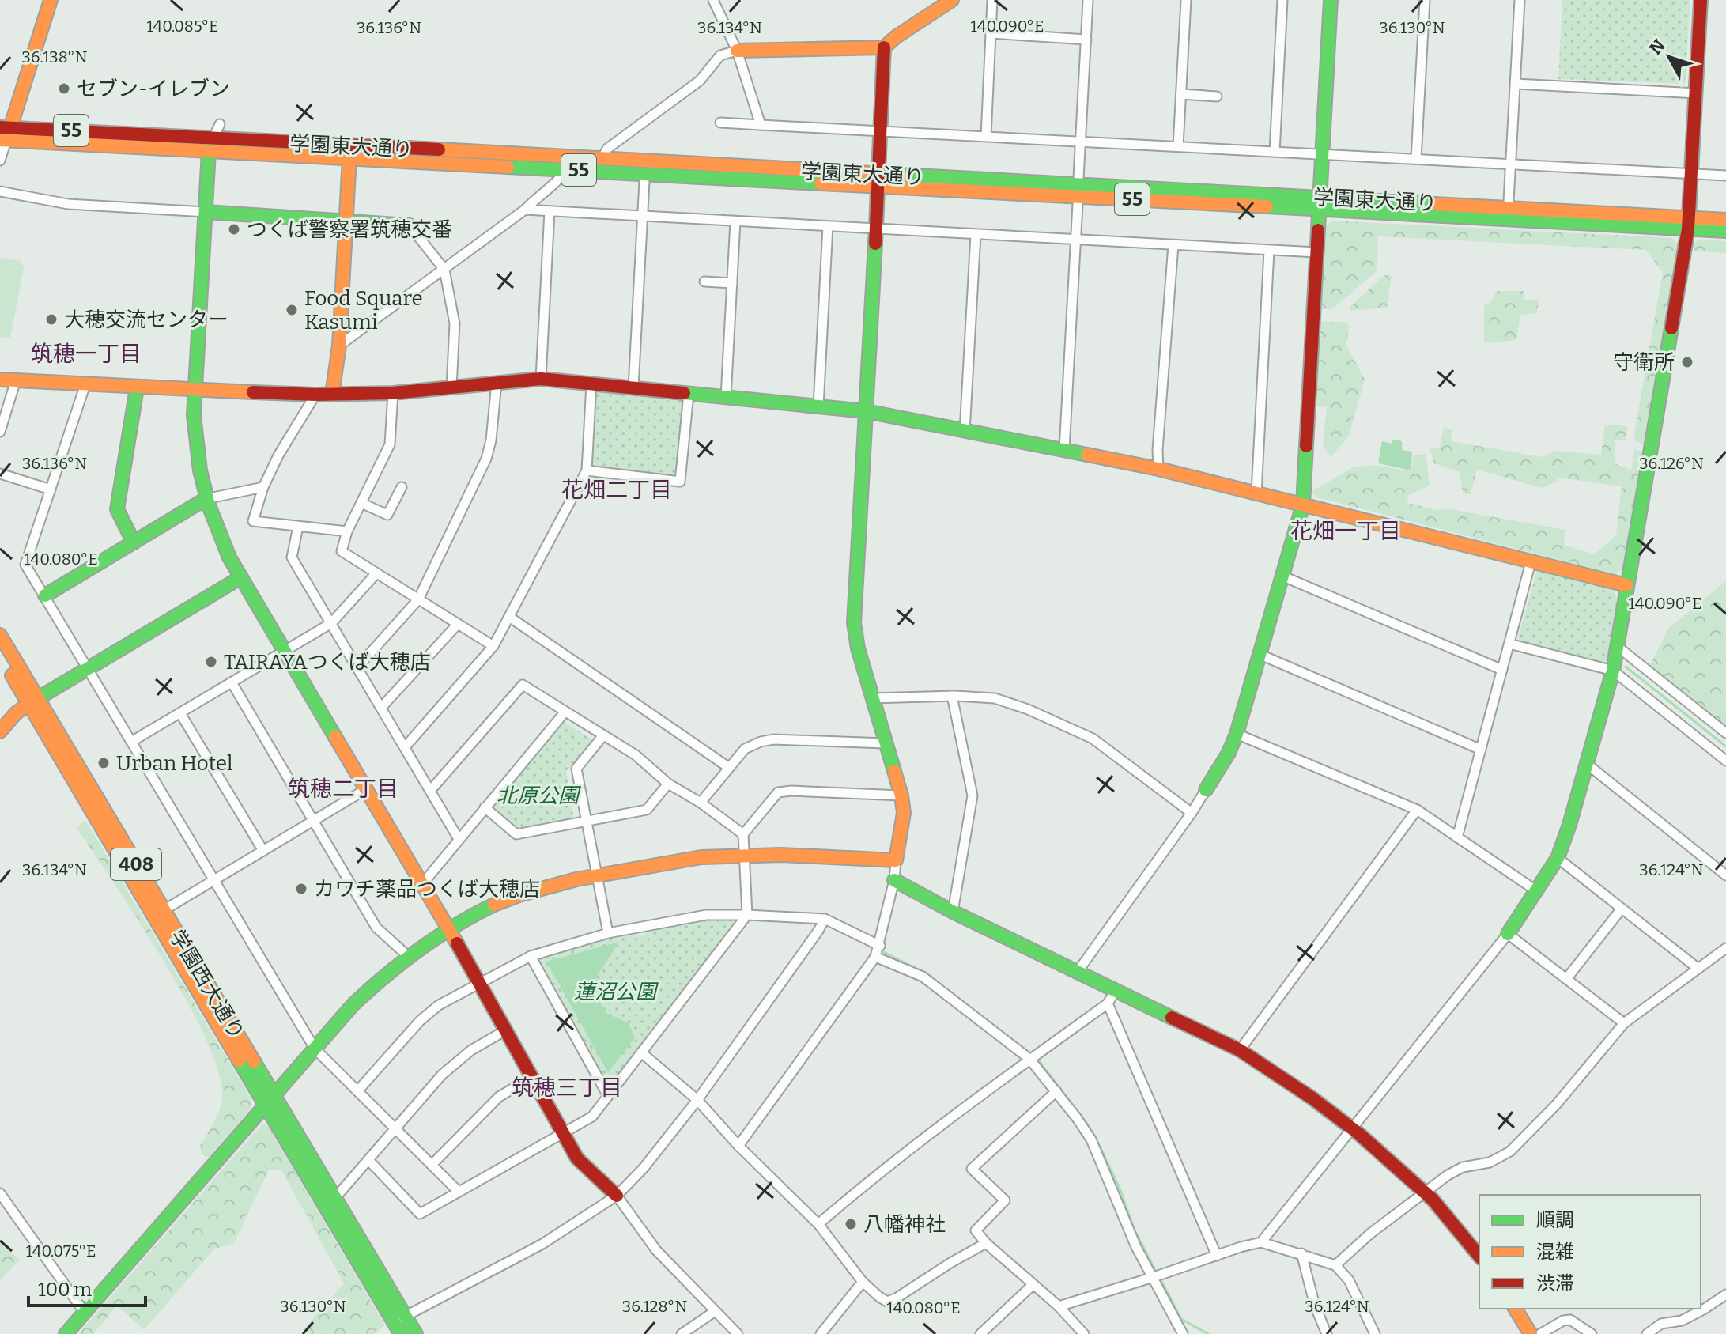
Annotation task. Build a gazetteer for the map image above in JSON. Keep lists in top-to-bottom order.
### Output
{
  "streets": {
    "main road": [
      "55",
      "学園東大通り",
      "408",
      "学園西大通り"
    ]
  },
  "districts": [
    "筑穂一丁目",
    "花畑二丁目",
    "花畑一丁目",
    "筑穂二丁目",
    "筑穂三丁目"
  ],
  "parks": ["北原公園", "蓮沼公園"],
  "places": [
    "セブン-イレブン",
    "つくば警察署筑穂交番",
    "Food Square Kasumi",
    "大穂交流センター",
    "守衛所",
    "TAIRAYAつくば大穂店",
    "Urban Hotel",
    "カワチ薬品つくば大穂店",
    "八幡神社"
  ],
  "legend": ["順調", "混雑", "渋滞"],
  "scale_bar": "100 m",
  "north": "top left",
  "coordinates": [
    "140.085°E",
    "140.090°E",
    "36.136°N",
    "36.134°N",
    "36.130°N",
    "36.138°N",
    "36.126°N",
    "140.080°E",
    "36.124°N",
    "140.075°E",
    "36.128°N"
  ]
}
